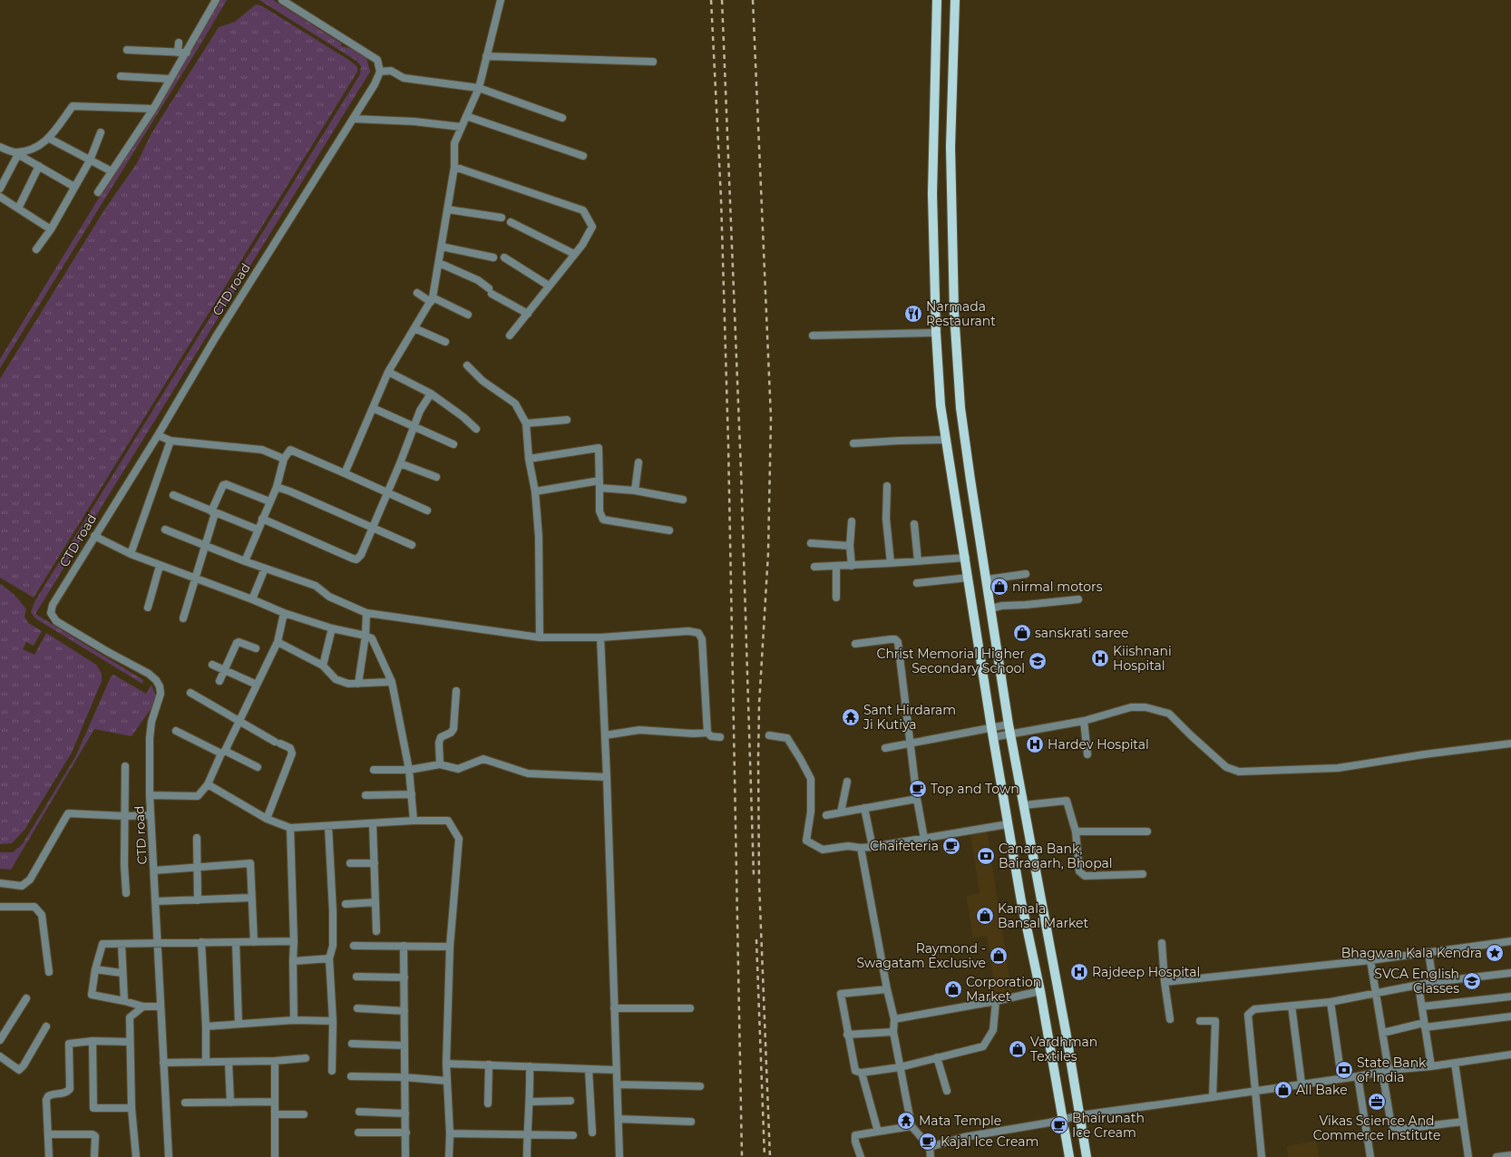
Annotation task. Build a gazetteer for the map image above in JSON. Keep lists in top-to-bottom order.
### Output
{
  "streets": {
    "street": ["CTD road"]
  },
  "places": {
    "restaurant": ["Narmada Restaurant"],
    "shop": [
      "nirmal motors",
      "sanskrati saree",
      "Kamala Bansal Market",
      "Raymond - Swagatam Exclusive",
      "Corporation Market",
      "Vardhman Textiles",
      "All Bake"
    ],
    "hospital": ["Kiishnani Hospital", "Hardev Hospital", "Rajdeep Hospital"],
    "school or university": ["Christ Memorial Higher Secondary School", "SVCA English Classes"],
    "temple": ["Sant Hirdaram Ji Kutiya", "Mata Temple"],
    "cafe": [
      "Top and Town",
      "Chaifeteria",
      "Bhairunath Ice Cream",
      "Kajal Ice Cream"
    ],
    "bank": ["Canara Bank, Bairagarh, Bhopal", "State Bank of India"],
    "place": ["Bhagwan Kala Kendra"],
    "office": ["Vikas Science And Commerce Institute"]
  }
}
